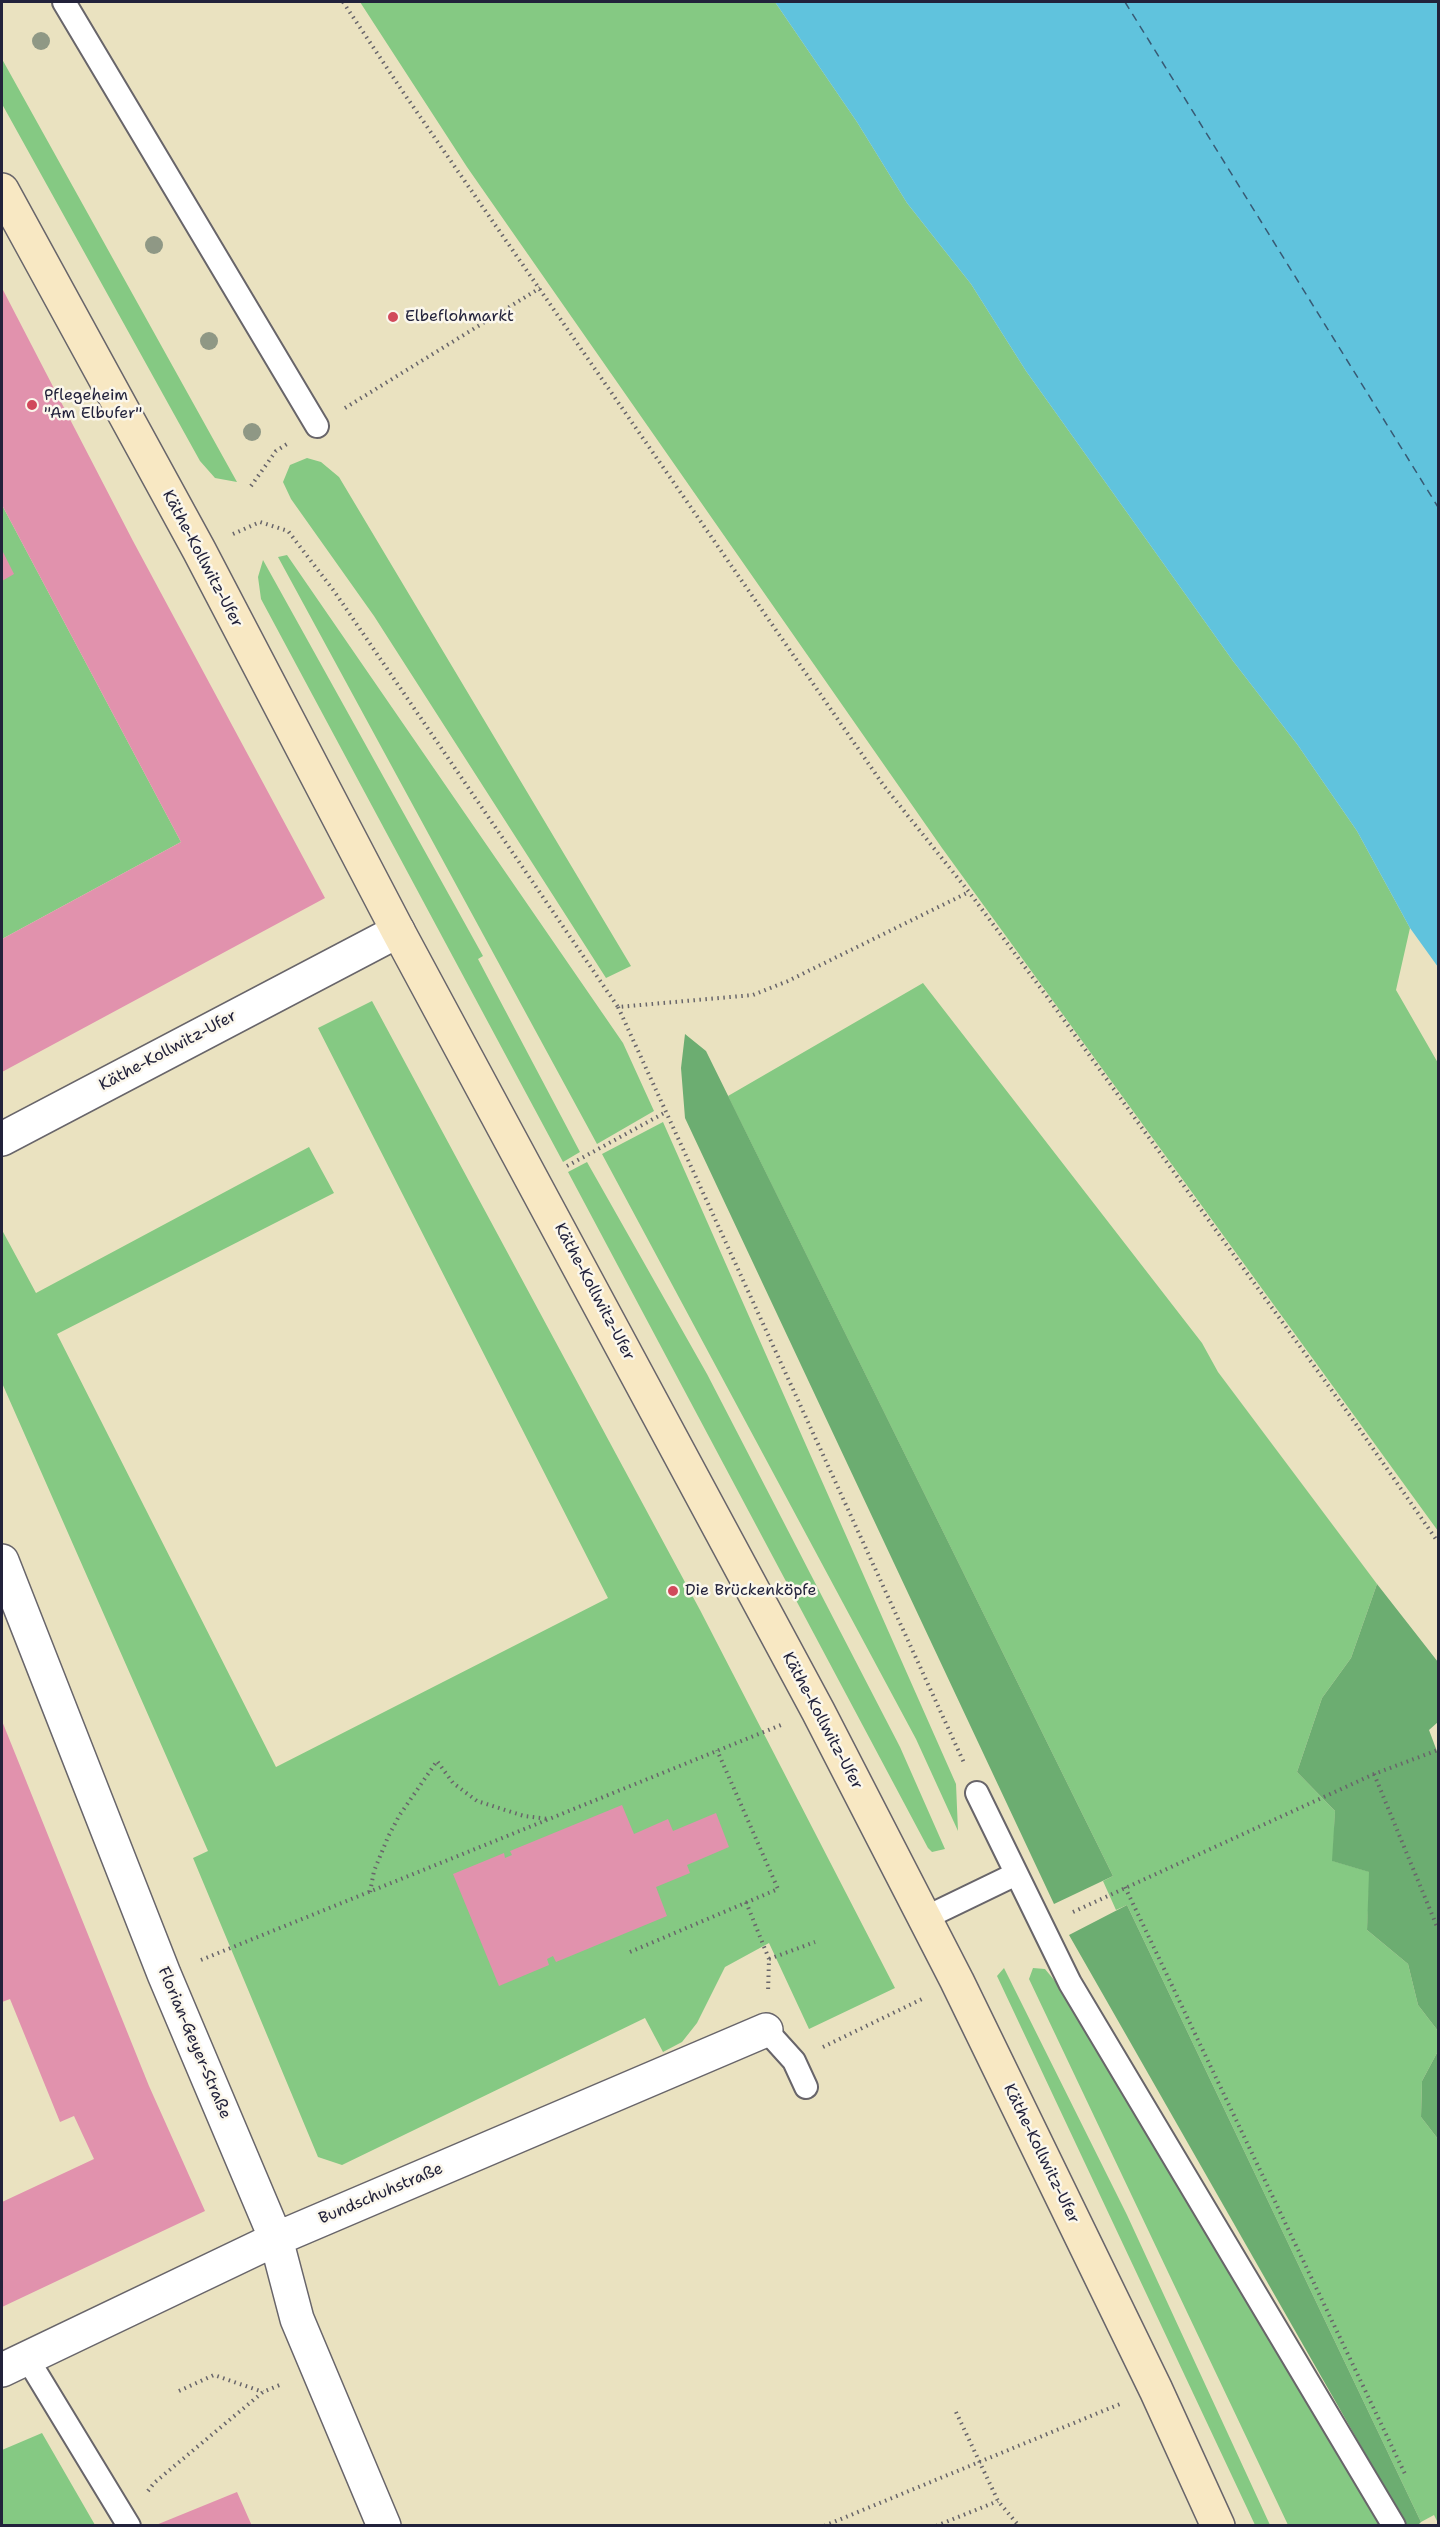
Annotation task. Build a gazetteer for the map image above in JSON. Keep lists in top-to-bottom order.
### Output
{
  "streets": {
    "main road": ["Käthe-Kollwitz-Ufer"],
    "street": ["Florian-Geyer-Straße", "Bundschuhstraße"]
  },
  "crossings": [
    ["Florian-Geyer-Straße", "Bundschuhstraße"]
  ],
  "places": ["Elbeflohmarkt", "Pflegeheim \"Am Elbufer\"", "Die Brückenköpfe"]
}
